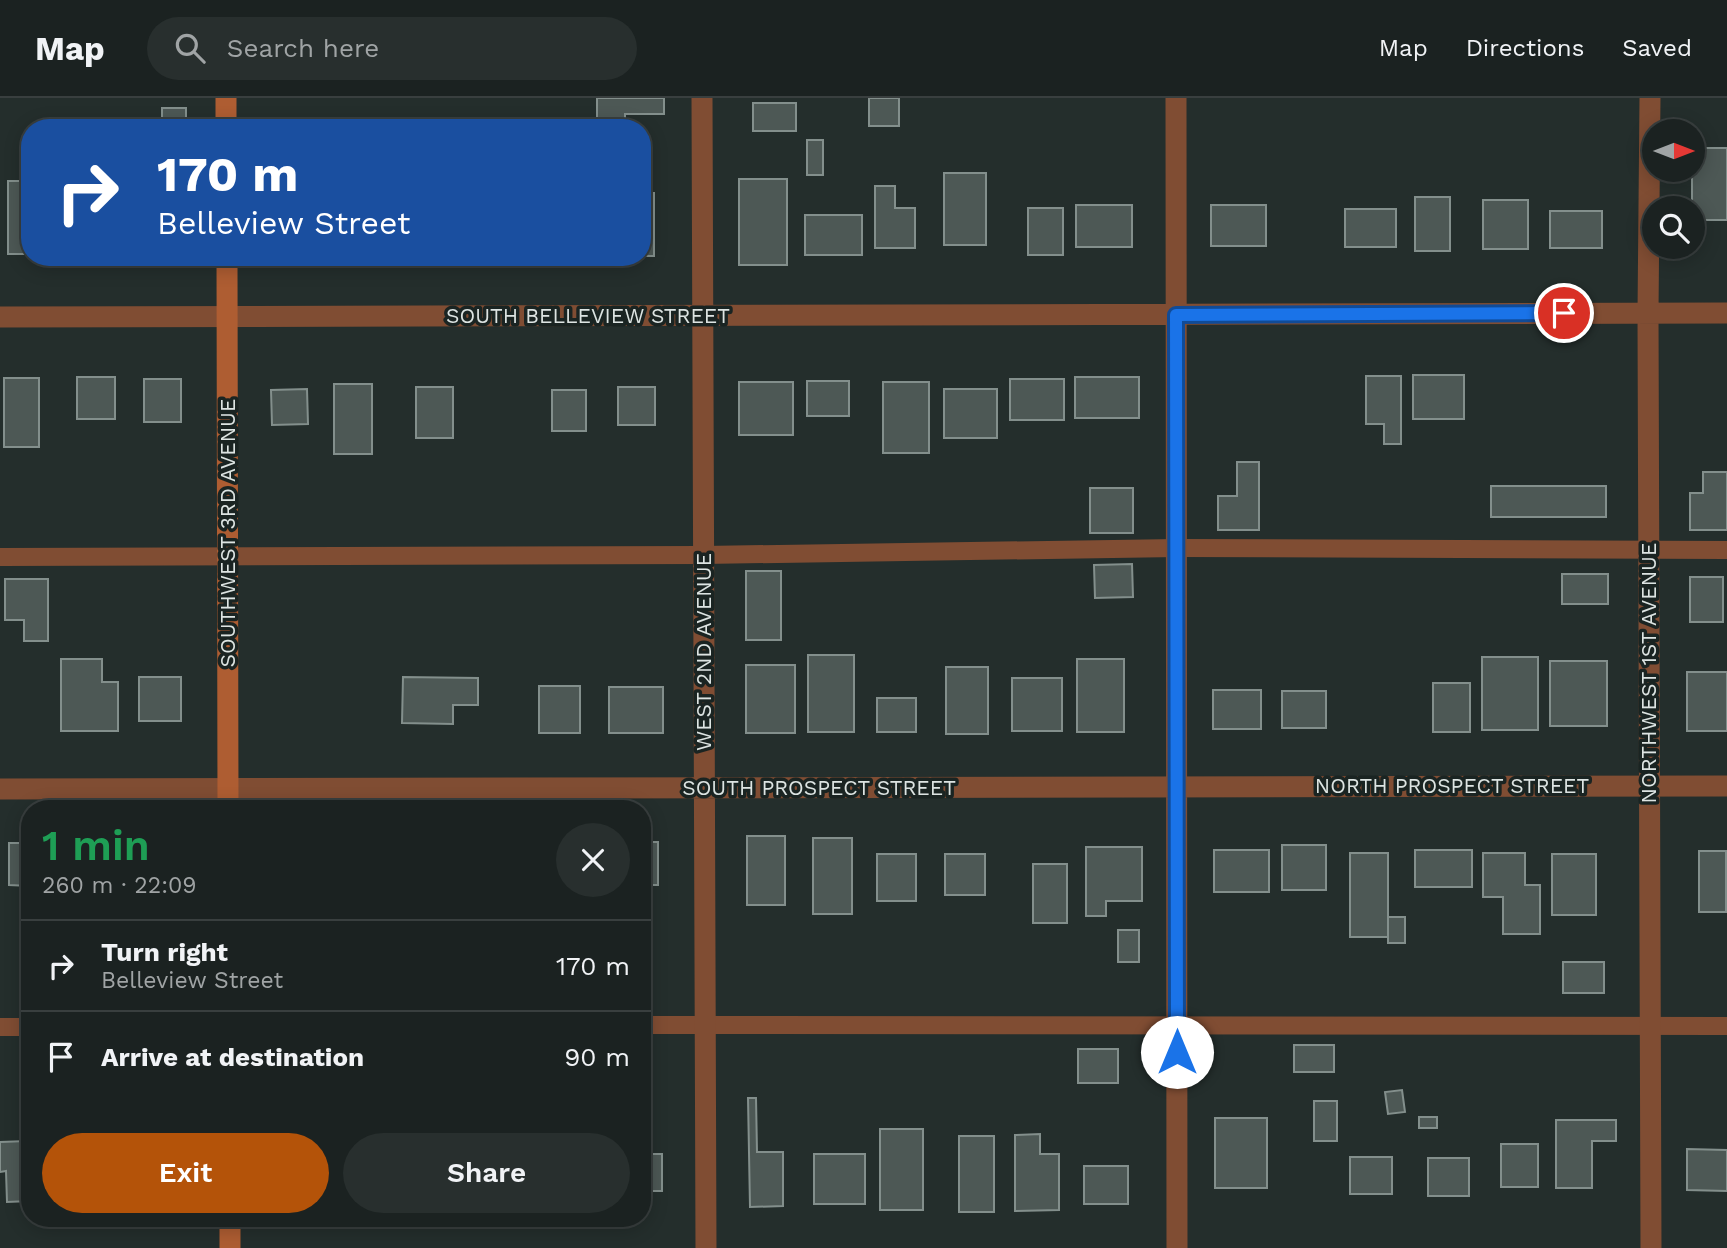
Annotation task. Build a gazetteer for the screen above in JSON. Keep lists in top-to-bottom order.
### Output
{
  "streets": {
    "main road": ["SOUTHWEST 3RD AVENUE"],
    "street": [
      "SOUTH BELLEVIEW STREET",
      "WEST 2ND AVENUE",
      "NORTHWEST 1ST AVENUE",
      "NORTH PROSPECT STREET",
      "SOUTH PROSPECT STREET"
    ]
  },
  "crossings": [
    ["SOUTH BELLEVIEW STREET", "SOUTHWEST 3RD AVENUE"],
    ["SOUTH BELLEVIEW STREET", "WEST 2ND AVENUE"],
    ["SOUTH BELLEVIEW STREET", "NORTHWEST 1ST AVENUE"],
    ["SOUTHWEST 3RD AVENUE", "SOUTH PROSPECT STREET"],
    ["WEST 2ND AVENUE", "SOUTH PROSPECT STREET"],
    ["NORTHWEST 1ST AVENUE", "NORTH PROSPECT STREET"],
    ["NORTH PROSPECT STREET", "SOUTH PROSPECT STREET"]
  ],
  "north": "right",
  "page": {
    "header": "Map",
    "search": "Search here",
    "nav": ["Map", "Directions", "Saved"],
    "turn": ["170 m", "Belleview Street"],
    "heading": ["1 min", "260 m · 22:09"],
    "list": [
      {
        "name": "Turn right",
        "note": "Belleview Street",
        "value": "170 m"
      },
      {
        "name": "Arrive at destination",
        "value": "90 m"
      }
    ],
    "buttons": ["Exit", "Share"]
  }
}
